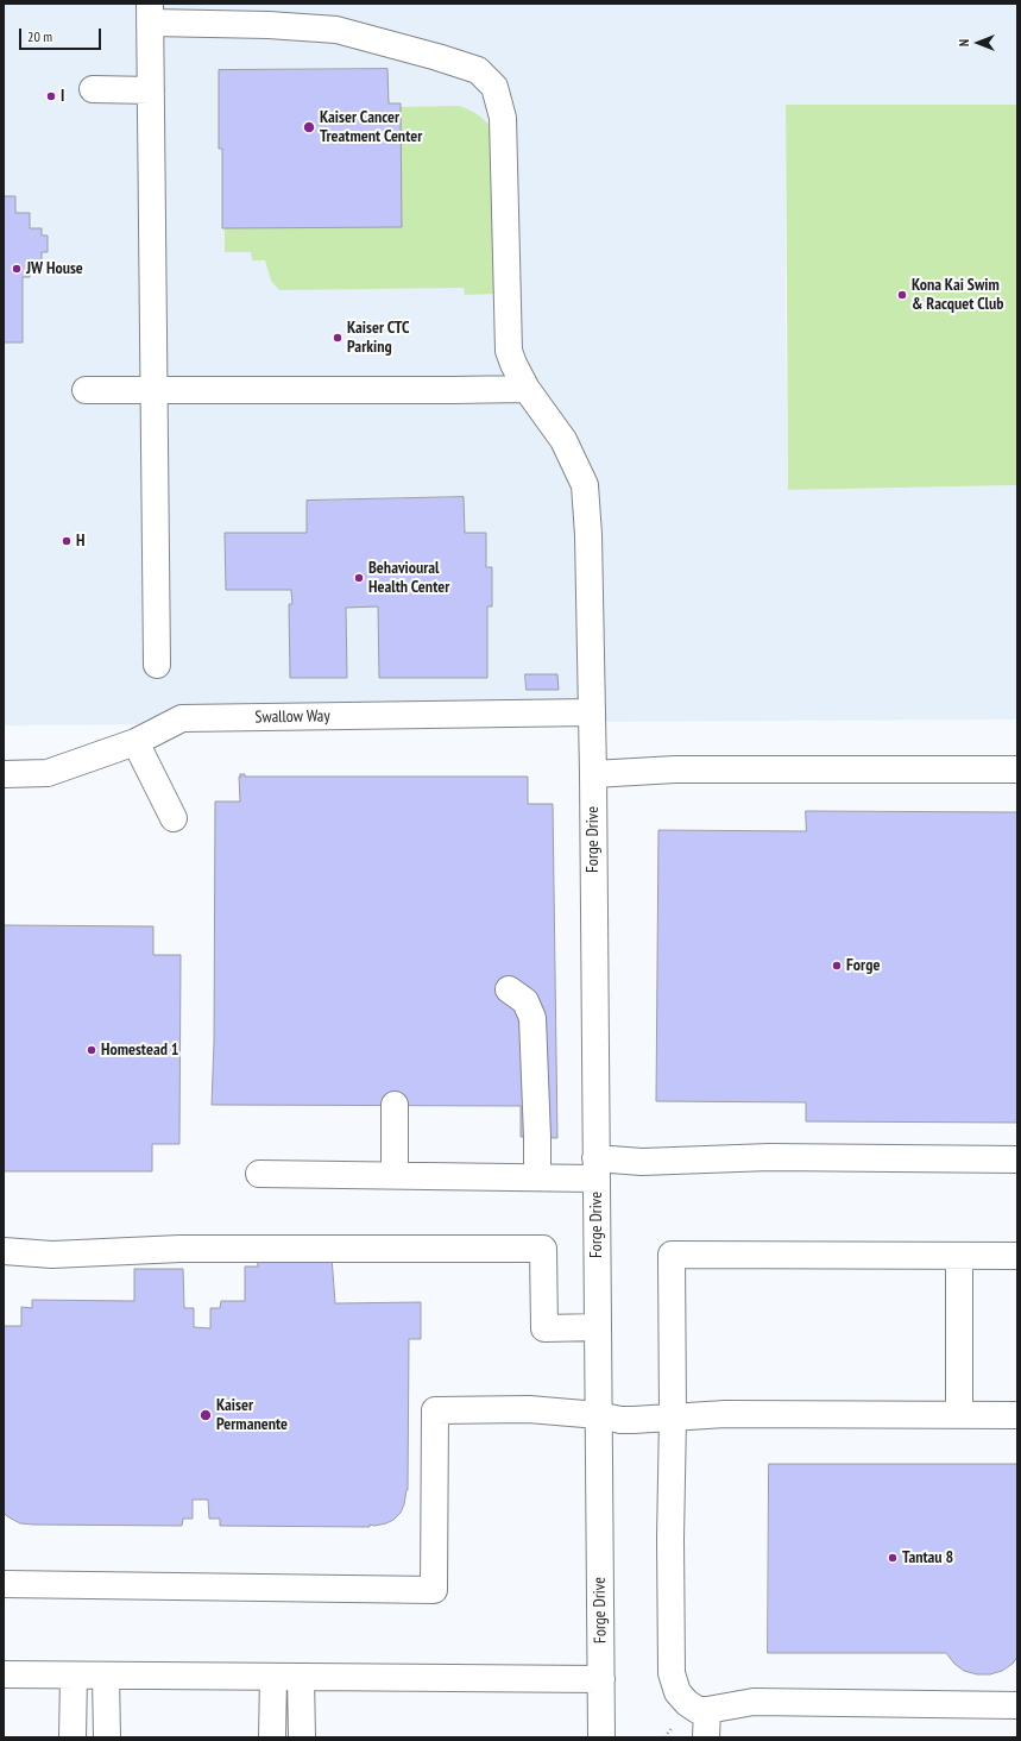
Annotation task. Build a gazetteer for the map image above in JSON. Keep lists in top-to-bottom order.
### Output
{
  "streets": {
    "street": ["Swallow Way", "Forge Drive"]
  },
  "crossings": [
    ["Swallow Way", "Forge Drive"]
  ],
  "places": [
    "I",
    "Kaiser Cancer Treatment Center",
    "JW House",
    "Kona Kai Swim & Racquet Club",
    "Kaiser CTC Parking",
    "H",
    "Behavioural Health Center",
    "Forge",
    "Homestead 1",
    "Kaiser Permanente",
    "Tantau 8"
  ],
  "scale_bar": "20 m",
  "north": "left"
}
